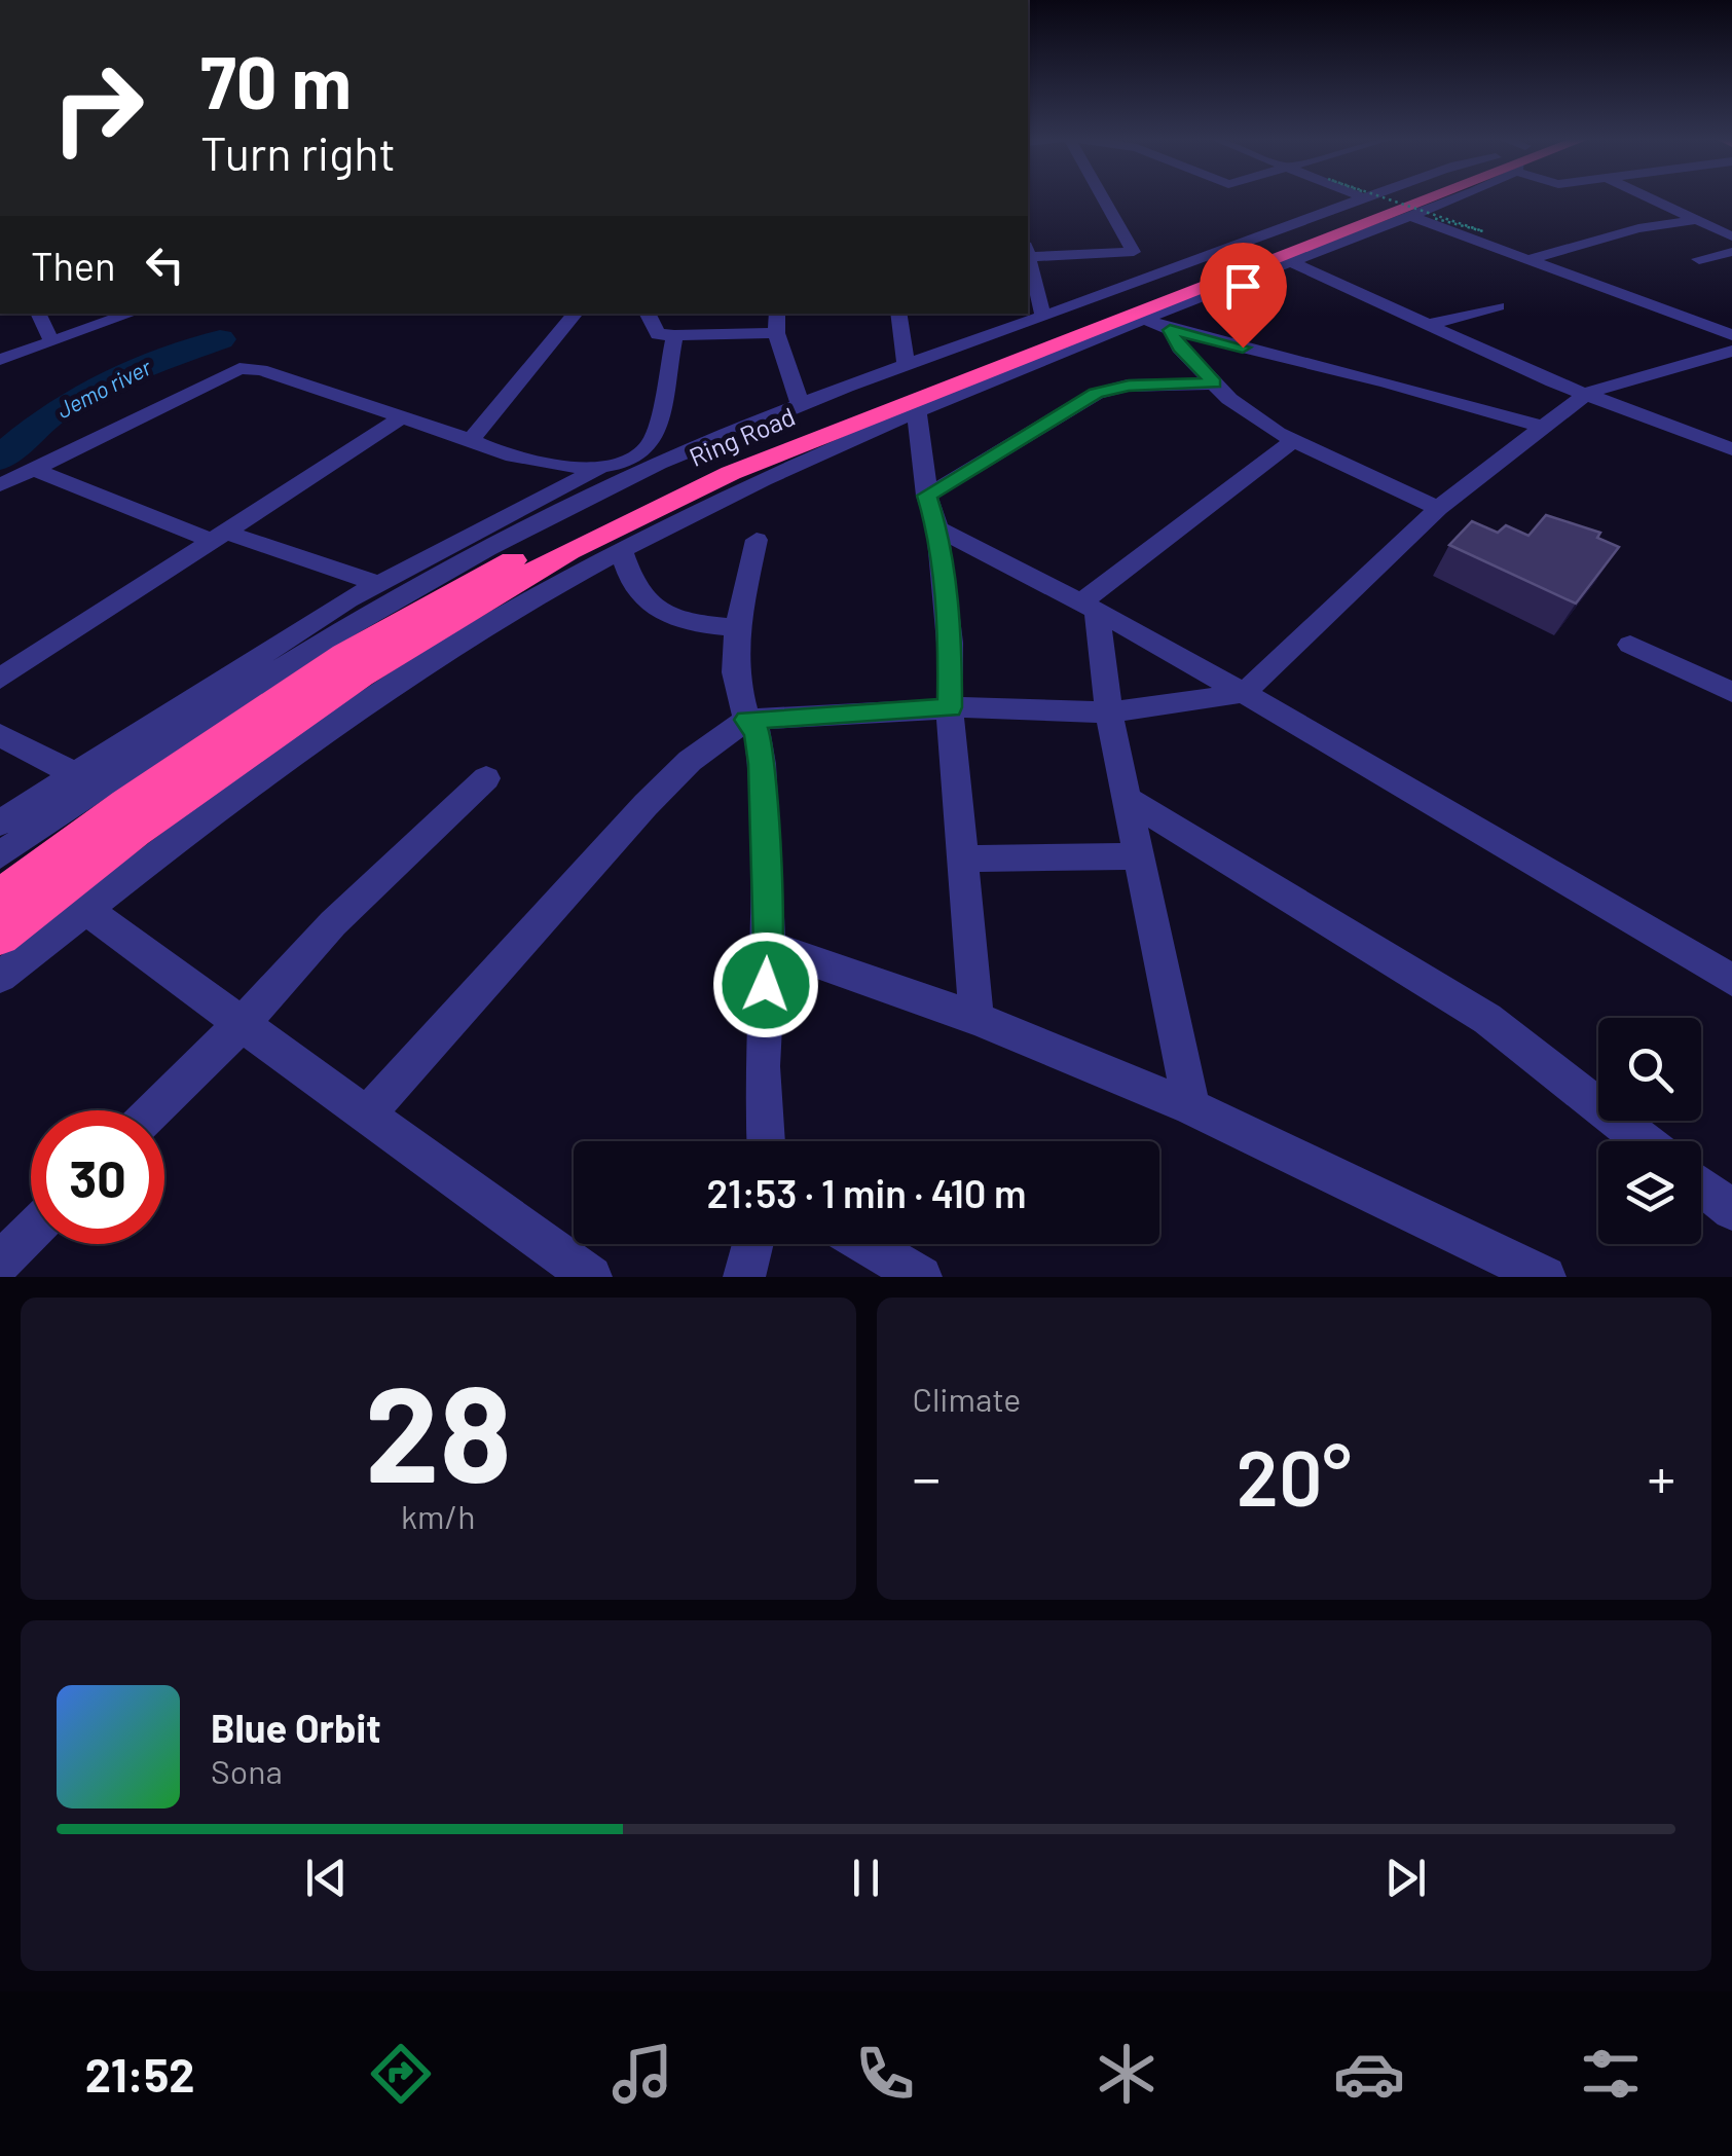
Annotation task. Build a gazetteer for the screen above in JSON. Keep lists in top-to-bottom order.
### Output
{
  "streets": {
    "highway": ["Ring Road"]
  },
  "water": ["Jemo river"],
  "page": {
    "turn": ["70 m", "Turn right"],
    "then": "Then",
    "limit": "30",
    "trip": "21:53 · 1 min · 410 m",
    "tile": [
      ["28", "km/h"],
      "Climate"
    ],
    "heat": ["−", "20°", "+"],
    "song": ["Blue Orbit", "Sona"],
    "tabs": "21:52"
  }
}
